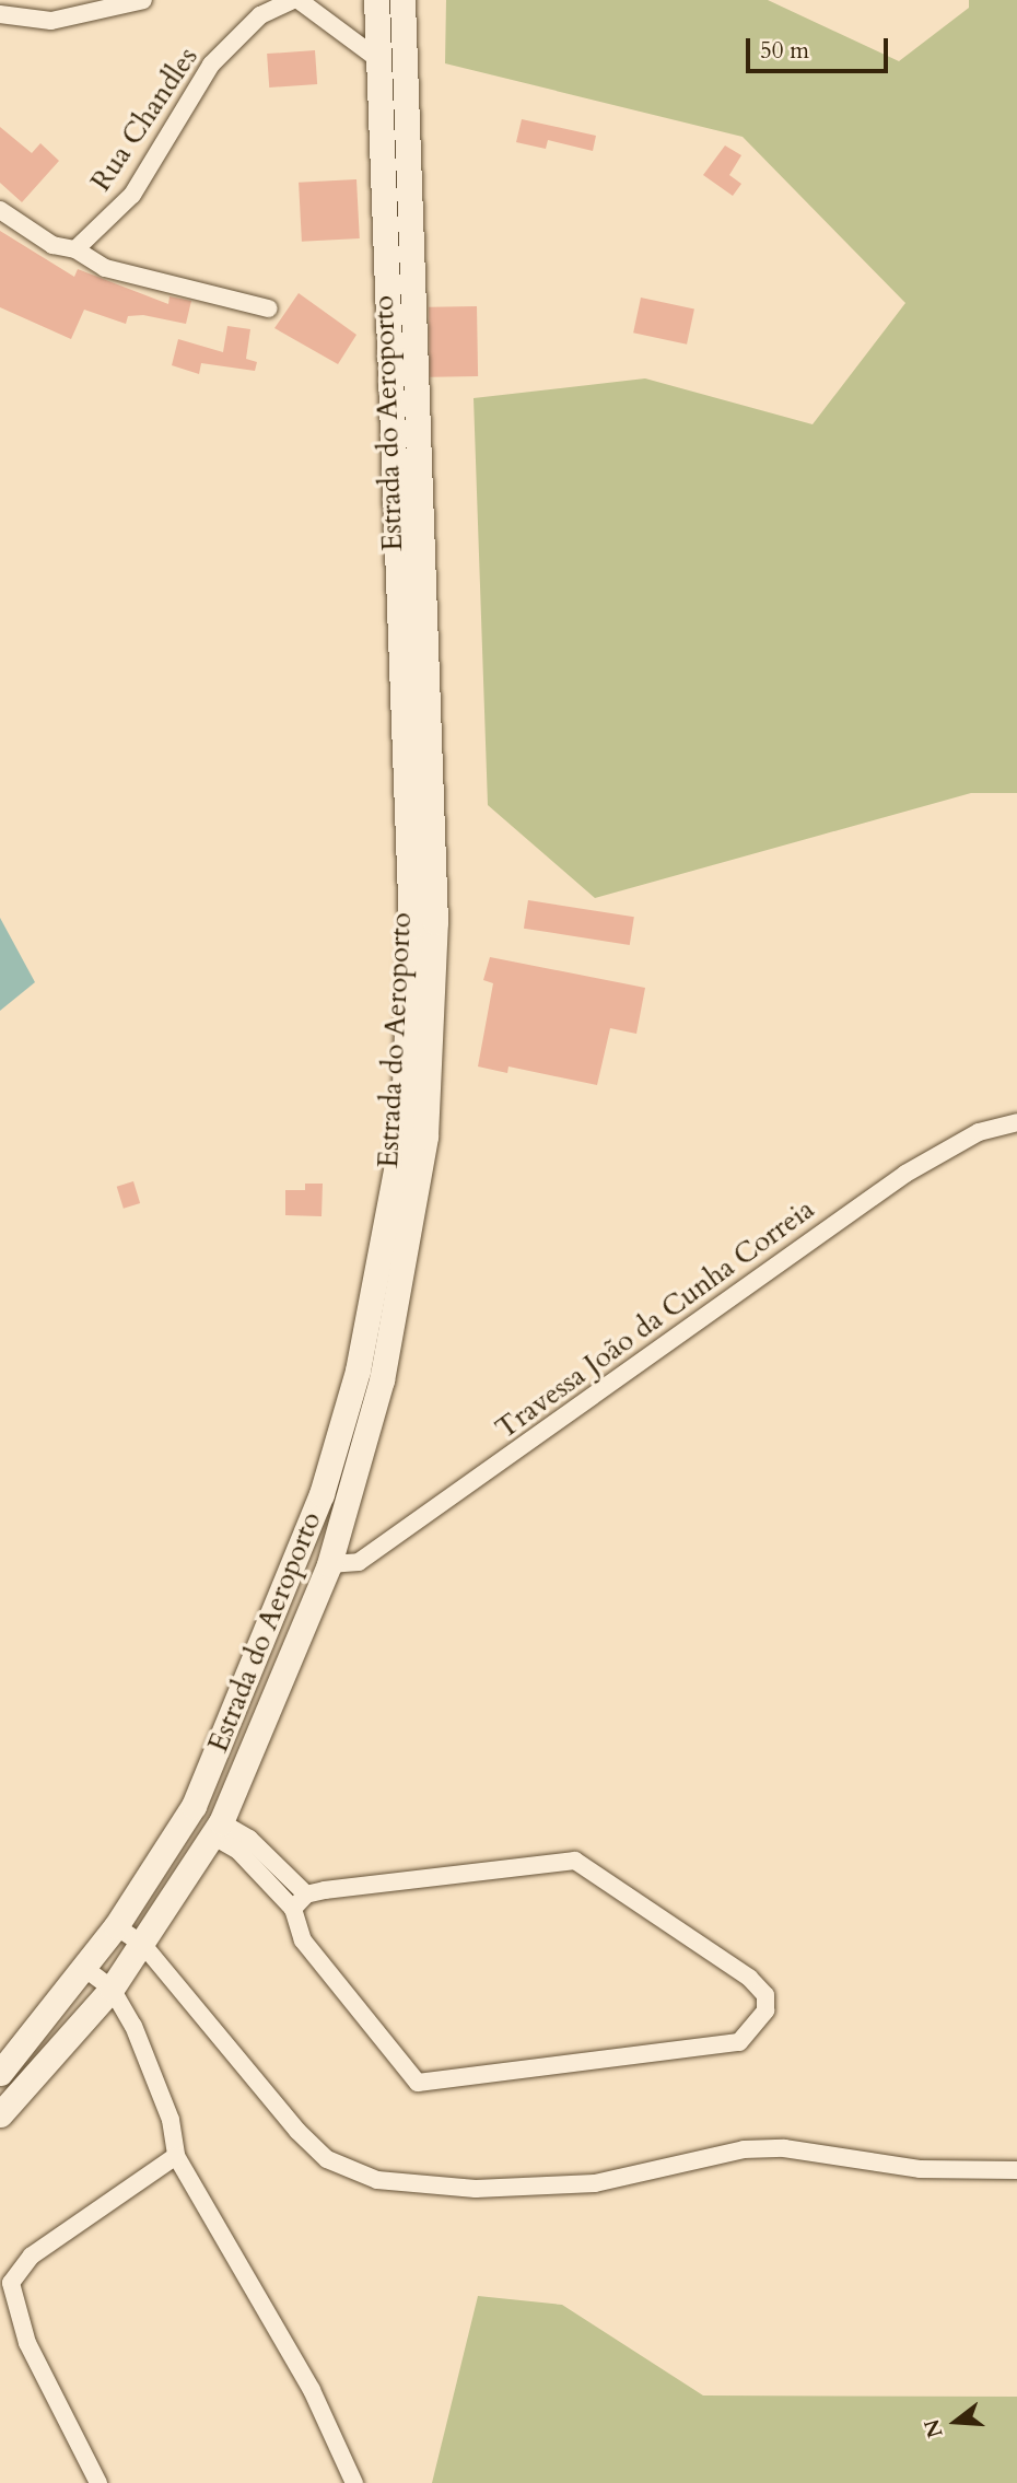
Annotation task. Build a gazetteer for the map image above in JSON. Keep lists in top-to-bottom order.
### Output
{
  "streets": {
    "main road": ["Estrada do Aeroporto"],
    "street": ["Rua Chandles", "Travessa João da Cunha Correia"]
  },
  "crossings": [
    ["Estrada do Aeroporto", "Travessa João da Cunha Correia"]
  ],
  "scale_bar": "50 m",
  "north": "left"
}
